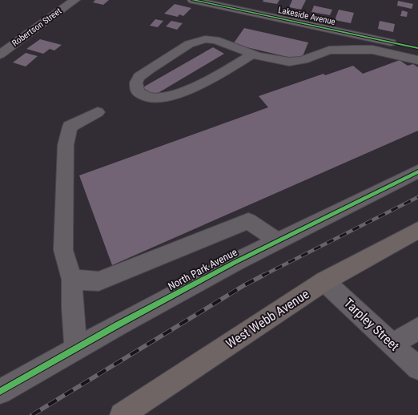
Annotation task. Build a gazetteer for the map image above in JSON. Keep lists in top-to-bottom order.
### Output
{
  "streets": {
    "highway": ["West Webb Avenue"],
    "street": [
      "Lakeside Avenue",
      "Robertson Street",
      "North Park Avenue",
      "Tarpley Street"
    ]
  },
  "crossings": [
    ["West Webb Avenue", "Tarpley Street"]
  ]
}
